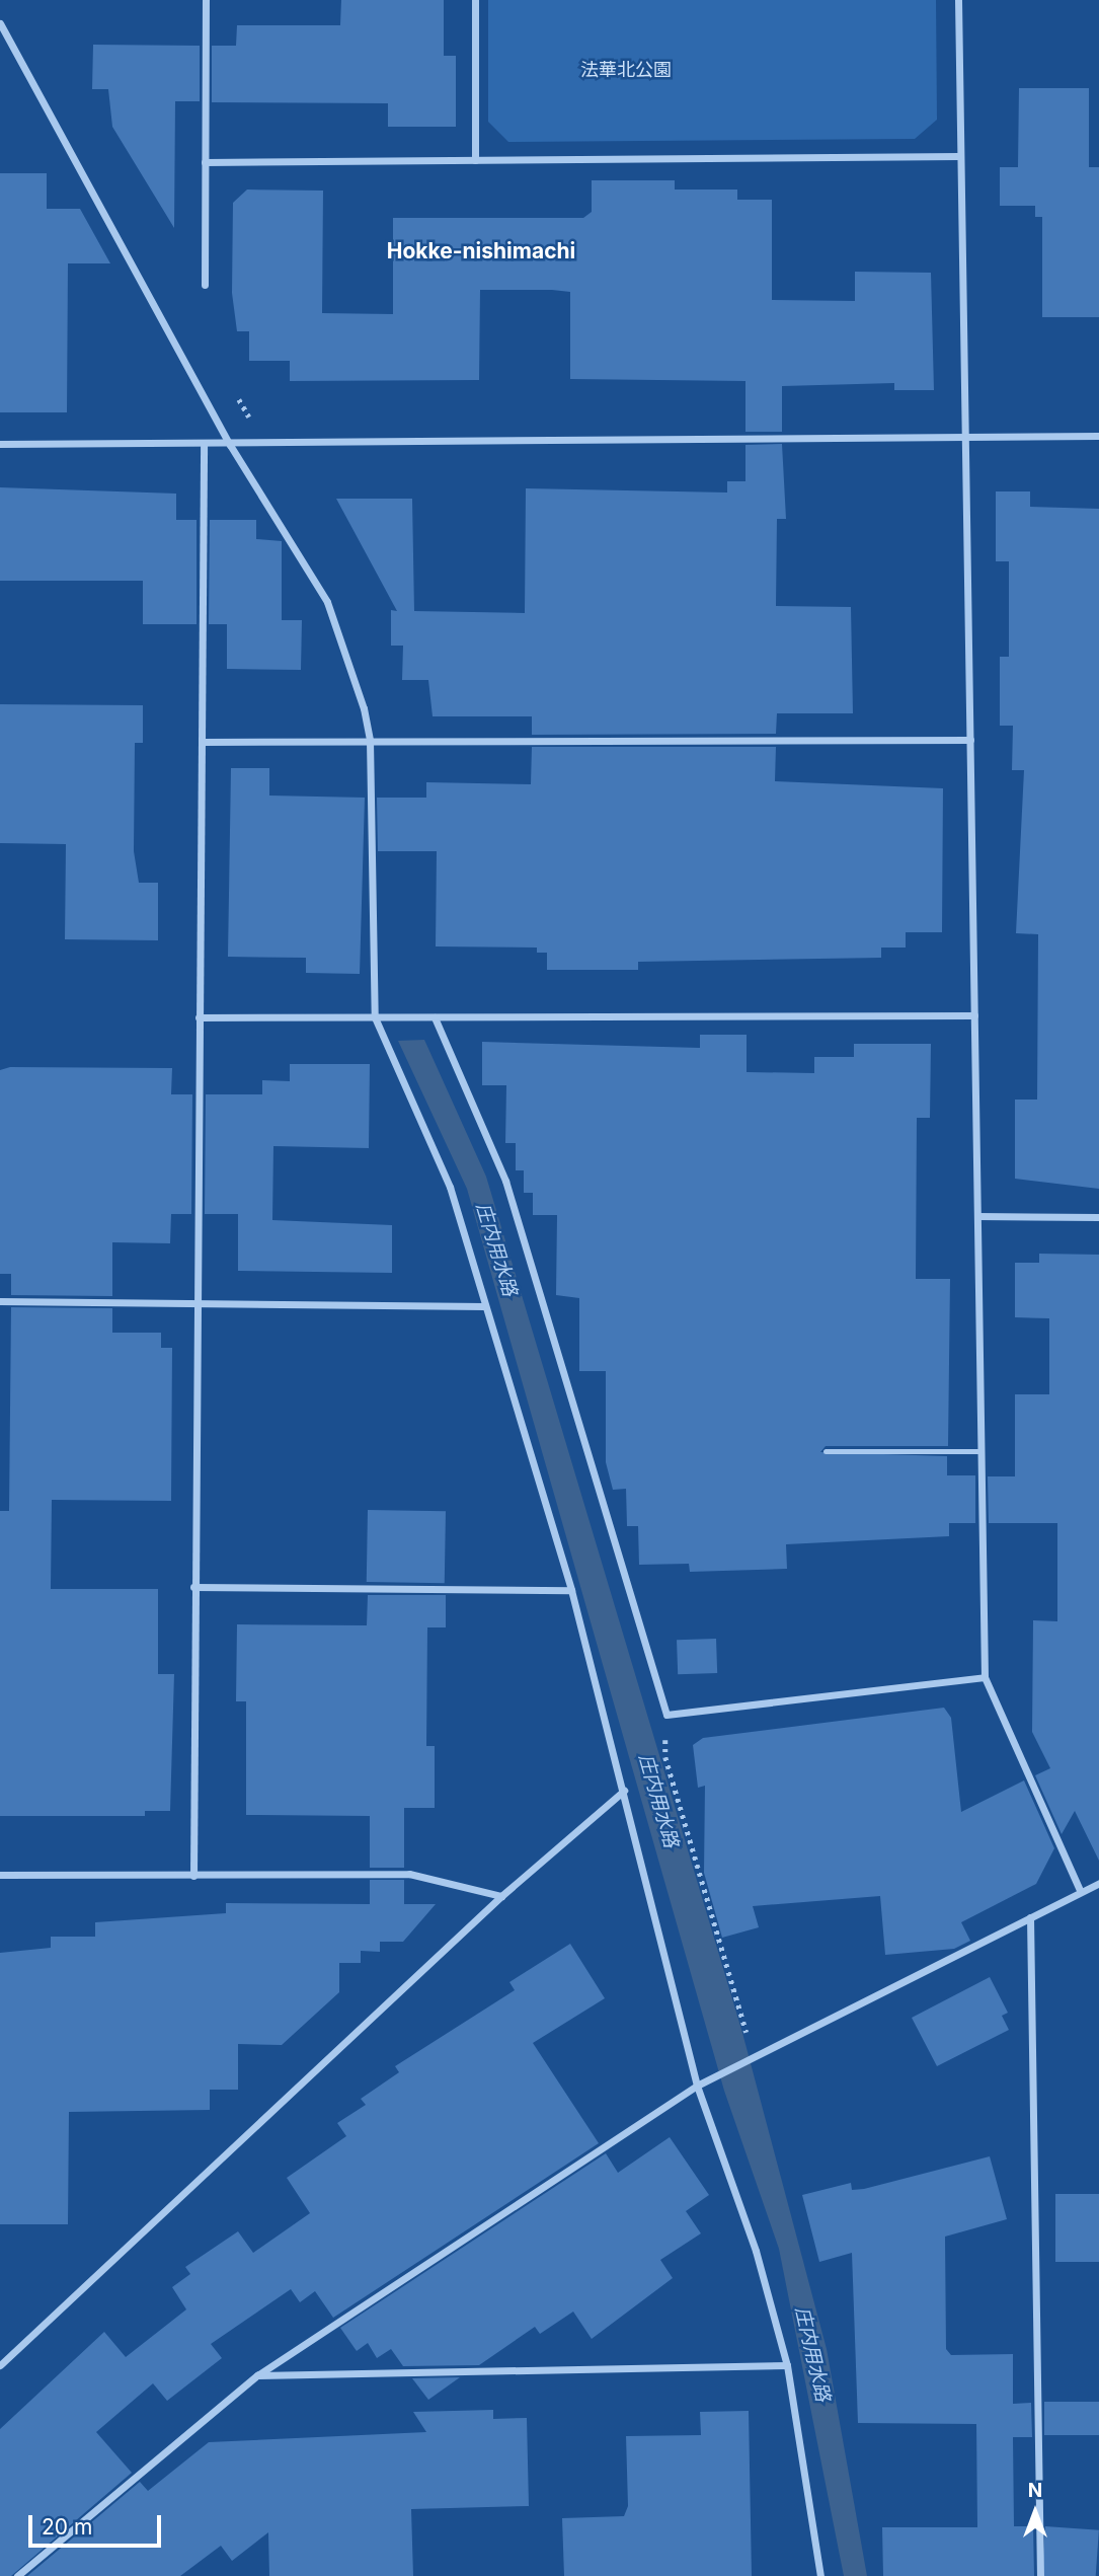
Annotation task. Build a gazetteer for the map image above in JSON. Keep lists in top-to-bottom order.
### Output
{
  "districts": ["Hokke-nishimachi"],
  "water": ["庄内用水路"],
  "parks": ["法華北公園"],
  "scale_bar": "20 m",
  "north": "top"
}
